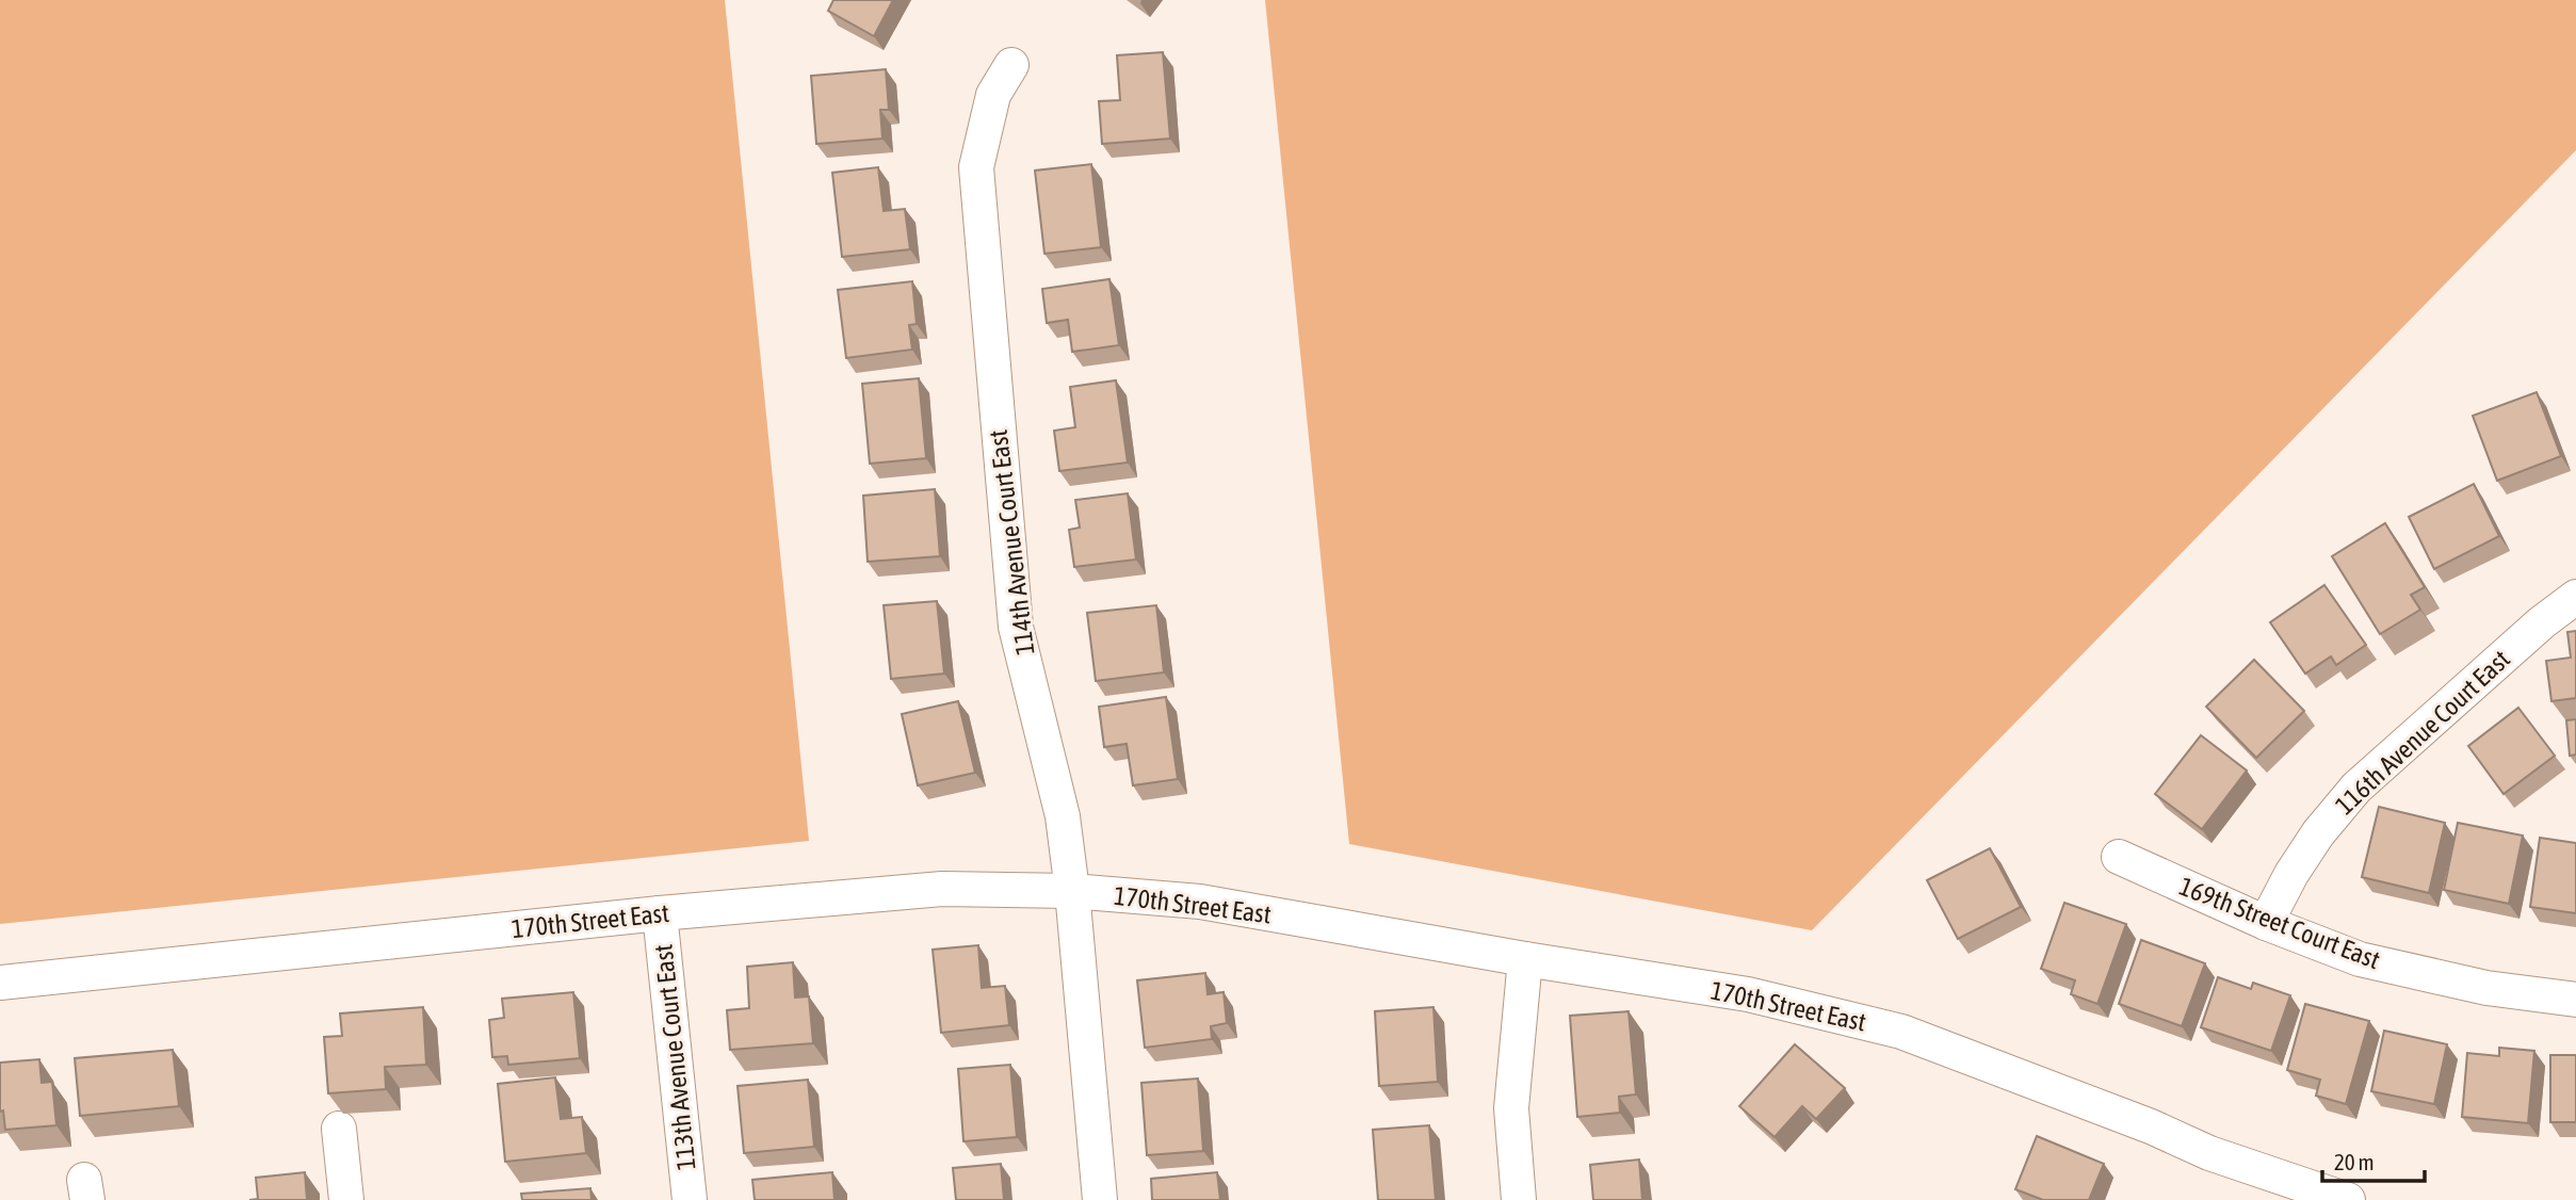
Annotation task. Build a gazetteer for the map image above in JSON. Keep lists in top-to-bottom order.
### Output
{
  "streets": {
    "street": [
      "114th Avenue Court East",
      "116th Avenue Court East",
      "170th Street East",
      "169th Street Court East",
      "113th Avenue Court East"
    ]
  },
  "crossings": [
    ["114th Avenue Court East", "170th Street East"],
    ["116th Avenue Court East", "169th Street Court East"],
    ["170th Street East", "113th Avenue Court East"]
  ],
  "scale_bar": "20 m"
}
